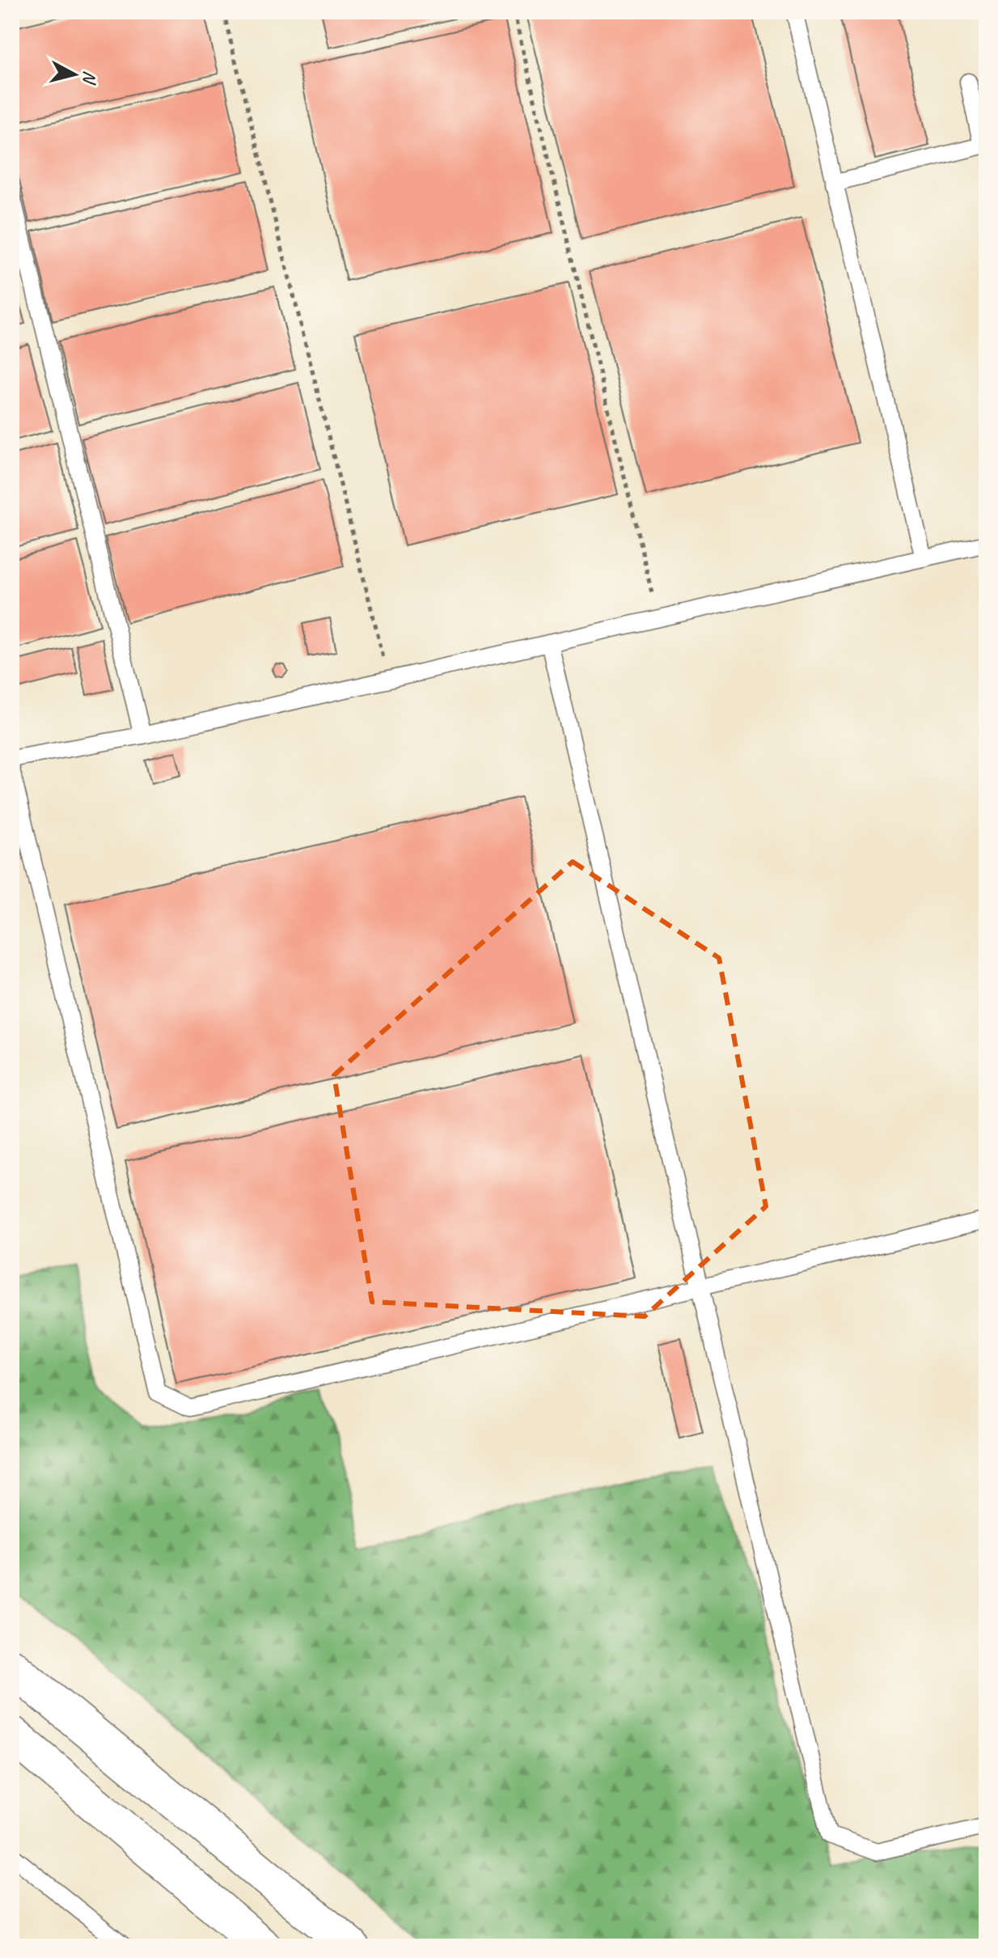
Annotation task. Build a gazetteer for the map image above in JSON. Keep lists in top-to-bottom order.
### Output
{
  "north": "right"
}
